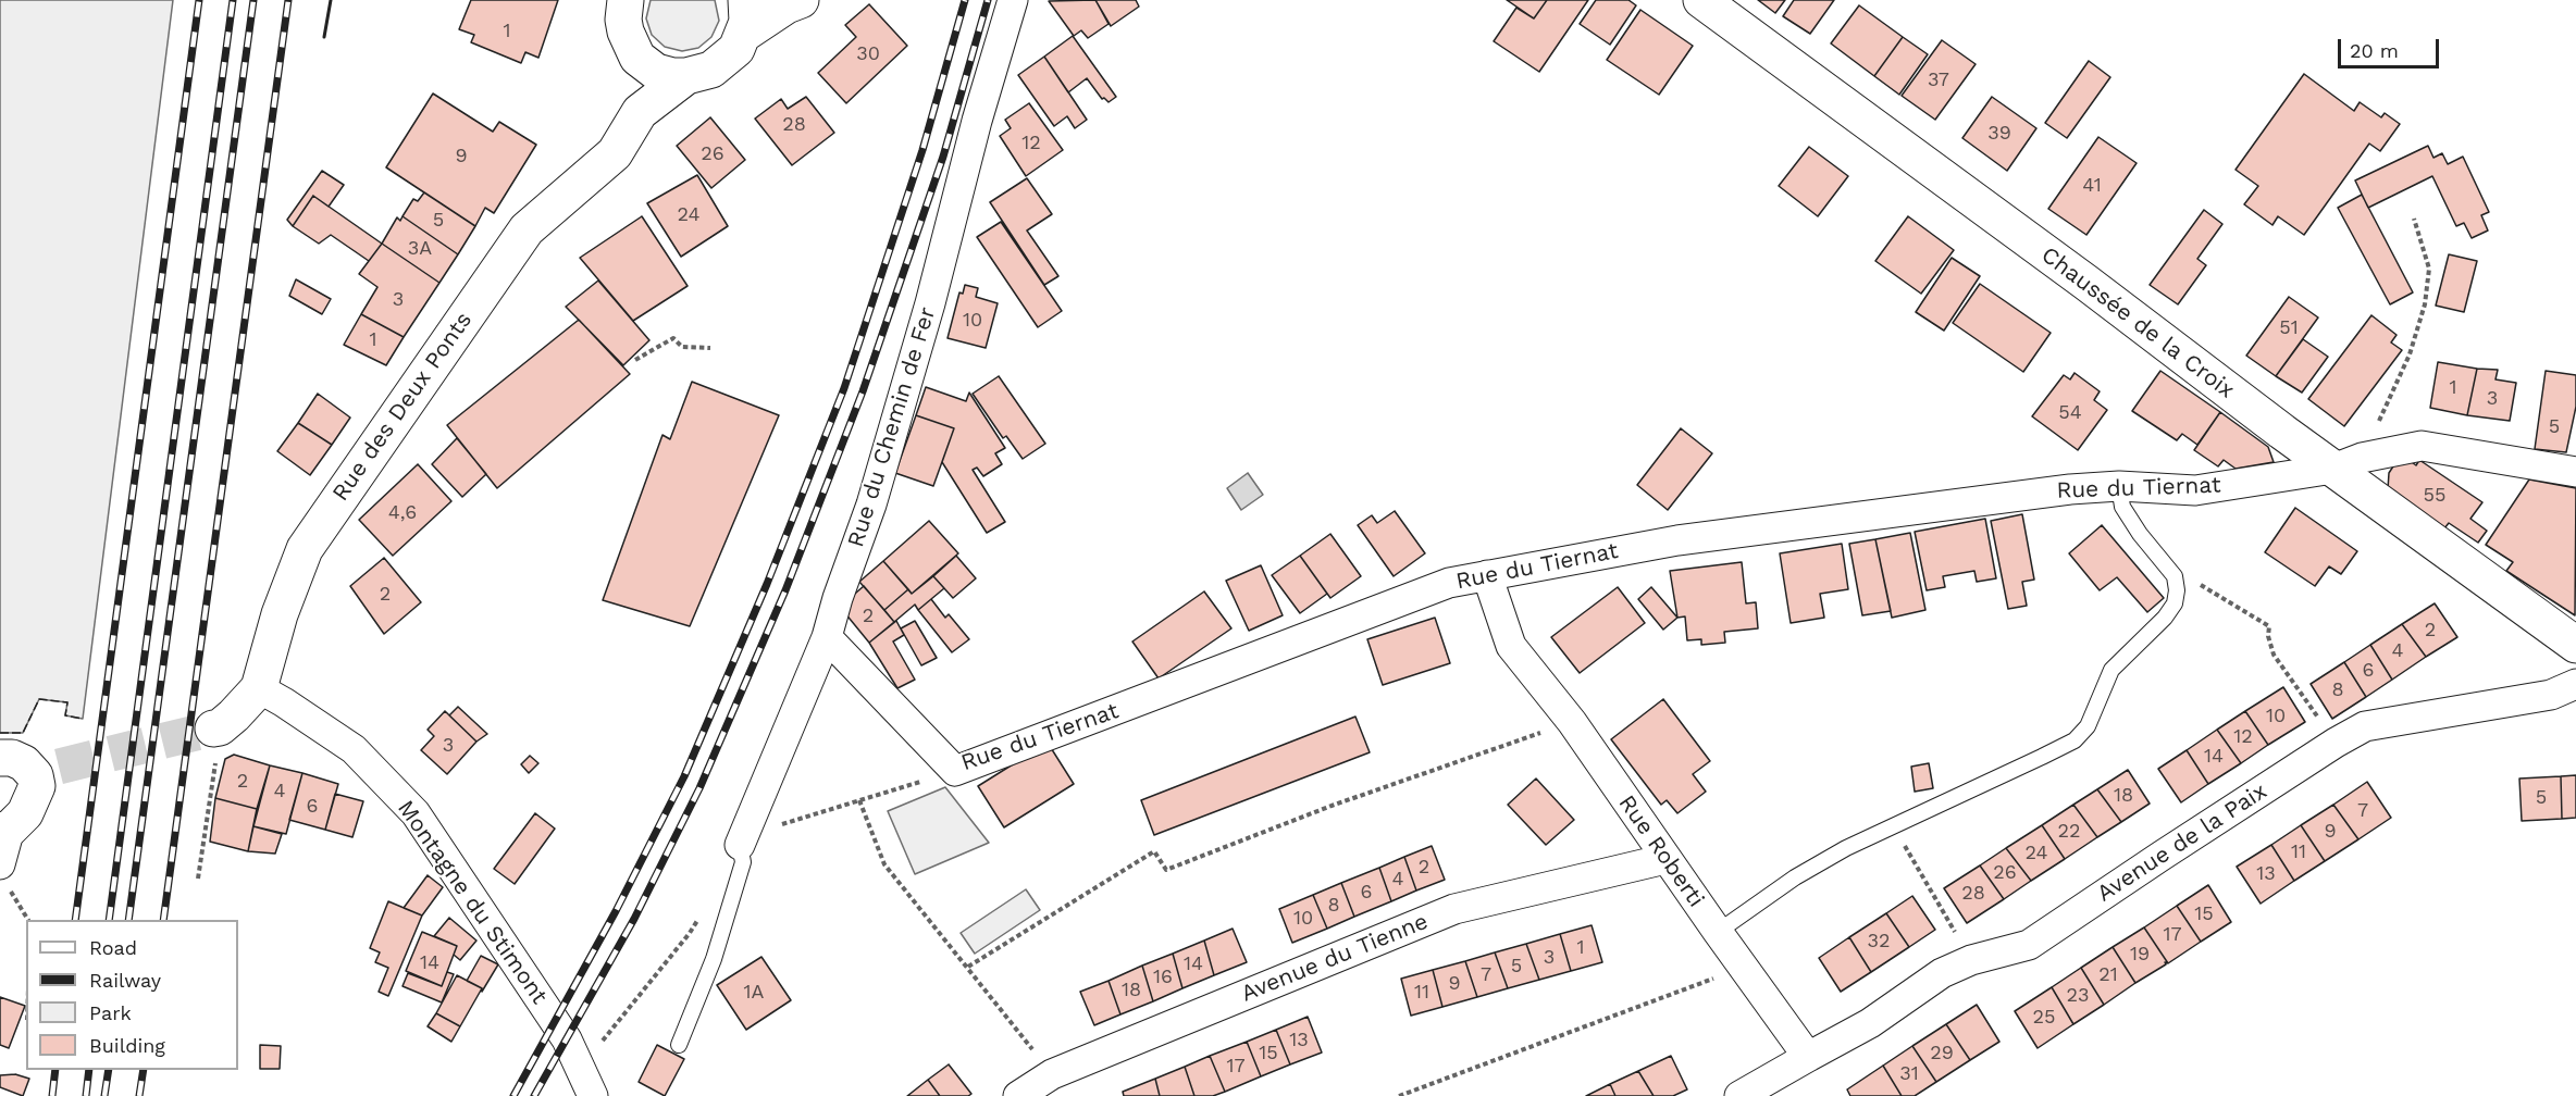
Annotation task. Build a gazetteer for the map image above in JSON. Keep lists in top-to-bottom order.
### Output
{
  "streets": {
    "main road": ["Chaussée de la Croix", "Rue des Deux Ponts"],
    "street": [
      "Rue du Chemin de Fer",
      "Rue du Tiernat",
      "Avenue de la Paix",
      "Rue Roberti",
      "Montagne du Stimont",
      "Avenue du Tienne"
    ]
  },
  "crossings": [
    ["Chaussée de la Croix", "Rue du Tiernat"],
    ["Rue des Deux Ponts", "Montagne du Stimont"],
    ["Rue du Chemin de Fer", "Rue du Tiernat"],
    ["Rue du Tiernat", "Rue Roberti"],
    ["Avenue de la Paix", "Rue Roberti"],
    ["Rue Roberti", "Avenue du Tienne"]
  ],
  "house_numbers": [
    "1",
    "30",
    "37",
    "28",
    "39",
    "12",
    "26",
    "9",
    "41",
    "24",
    "5",
    "3A",
    "3",
    "10",
    "51",
    "1",
    "1",
    "3",
    "54",
    "5",
    "55",
    "4,6",
    "2",
    "2",
    "2",
    "4",
    "6",
    "8",
    "10",
    "12",
    "3",
    "14",
    "2",
    "4",
    "18",
    "5",
    "6",
    "7",
    "22",
    "9",
    "11",
    "24",
    "2",
    "26",
    "13",
    "4",
    "6",
    "28",
    "8",
    "15",
    "10",
    "17",
    "32",
    "1",
    "19",
    "3",
    "14",
    "14",
    "5",
    "7",
    "21",
    "16",
    "9",
    "18",
    "1A",
    "11",
    "23",
    "25",
    "13",
    "15",
    "29",
    "17",
    "31"
  ],
  "legend": [
    "Road",
    "Railway",
    "Park",
    "Building"
  ],
  "scale_bar": "20 m"
}
